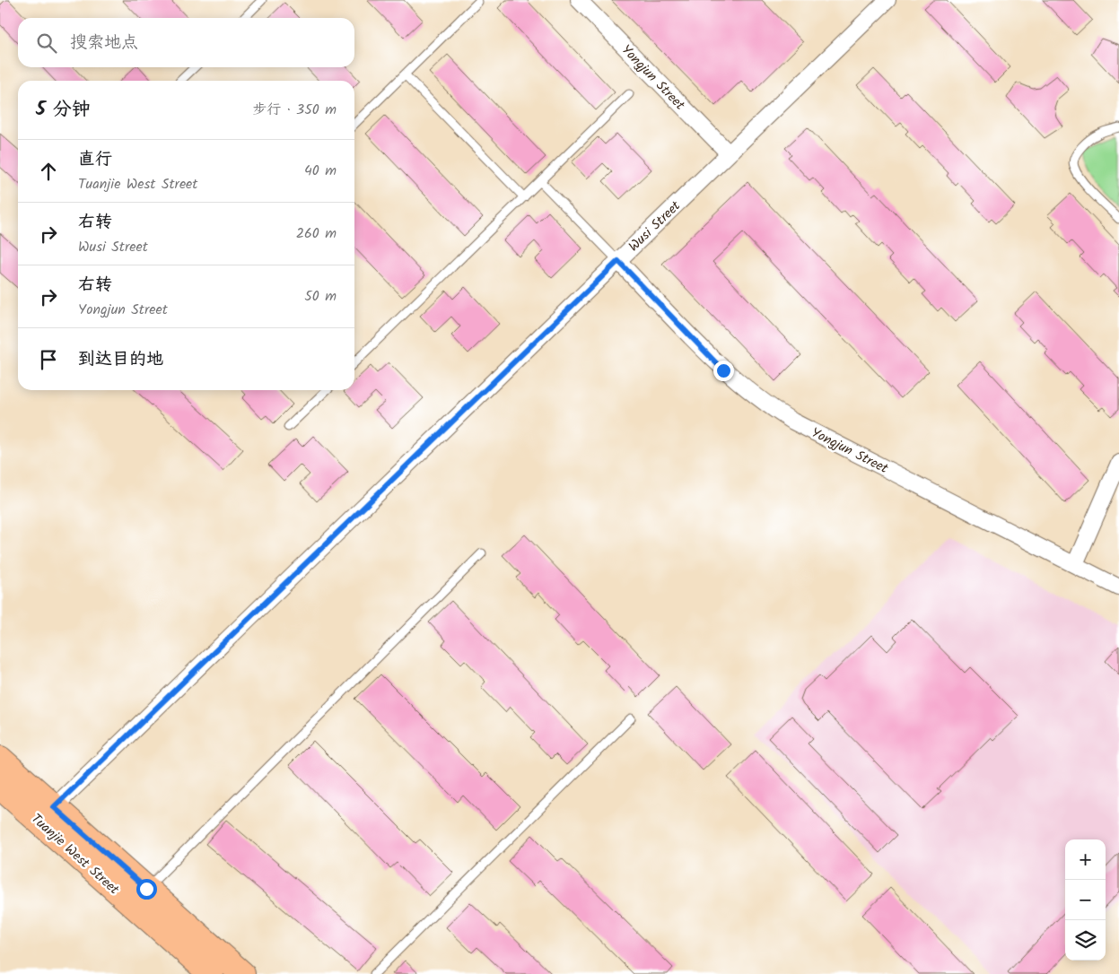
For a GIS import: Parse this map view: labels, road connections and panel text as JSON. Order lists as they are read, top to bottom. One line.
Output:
{"streets":{"main road":["Tuanjie West Street"],"street":["Yongjun Street","Wusi Street"]},"crossings":[["Yongjun Street","Wusi Street"],["Wusi Street","Tuanjie West Street"]],"page":{"search":"搜索地点","heading":["5 分钟","步行 · 350 m"],"list":[["直行","Tuanjie West Street","40 m"],["右转","Wusi Street","260 m"],["右转","Yongjun Street","50 m"],"到达目的地"],"map_buttons":["+","−"]}}
